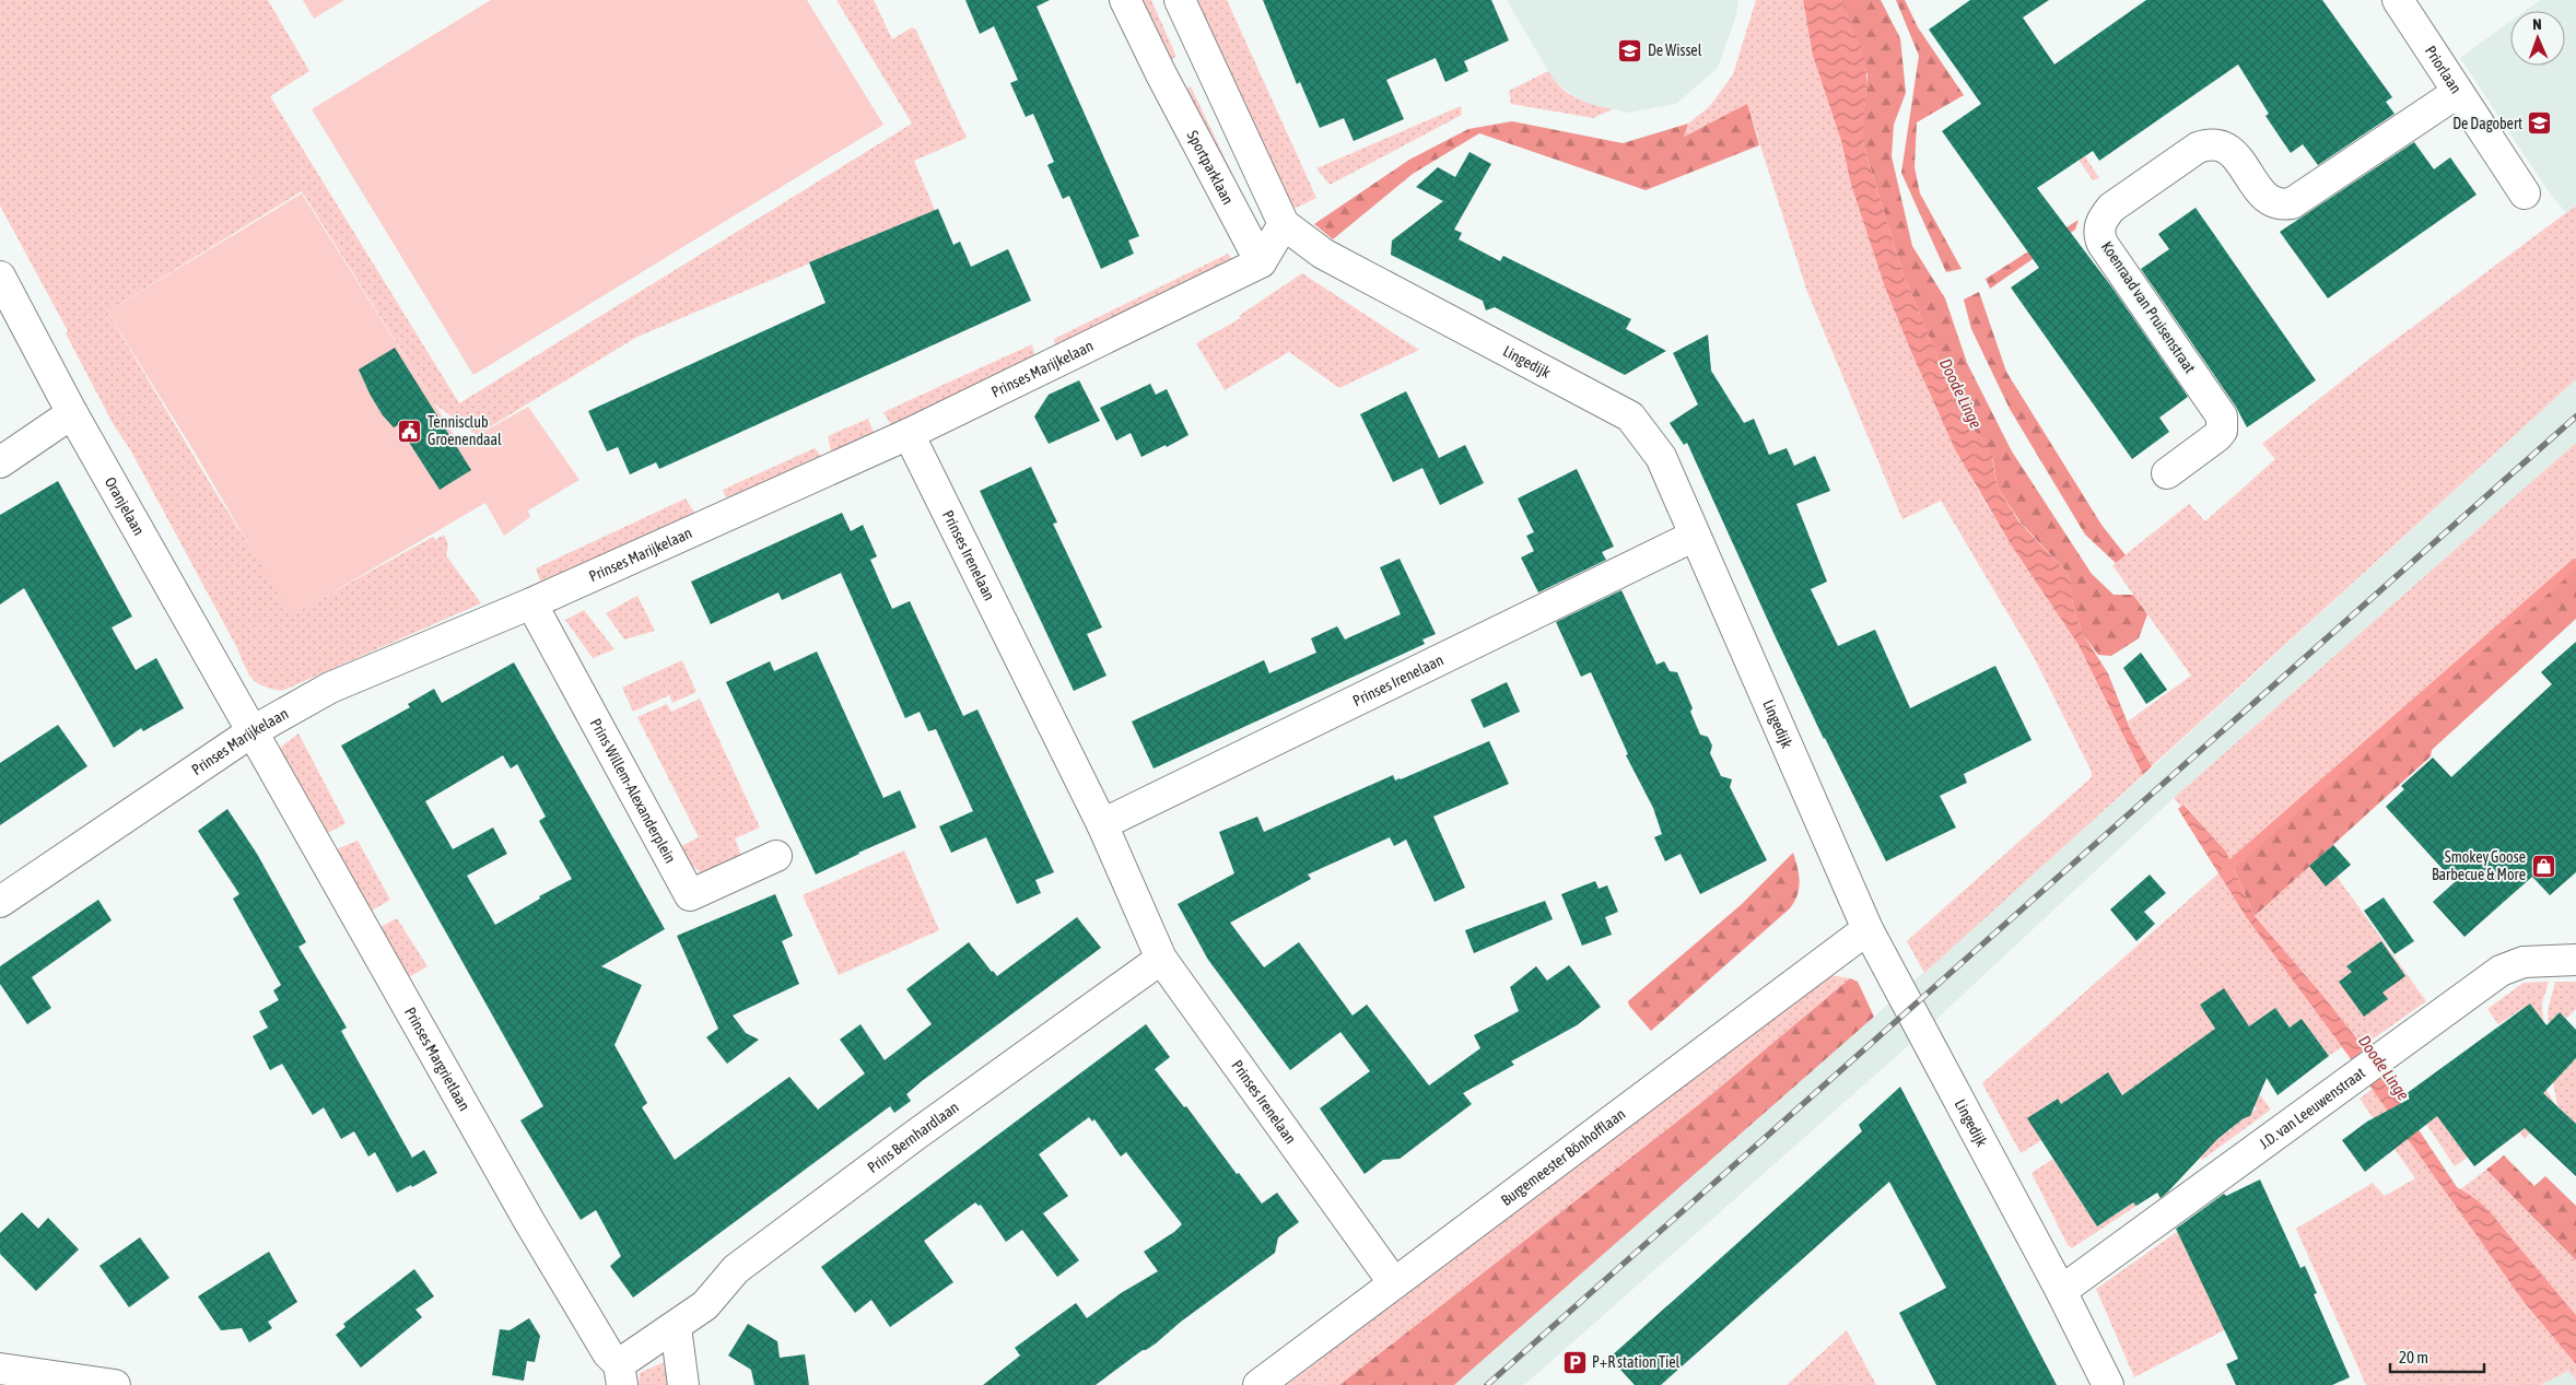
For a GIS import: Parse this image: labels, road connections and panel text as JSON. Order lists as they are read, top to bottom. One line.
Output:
{"streets":{"street":["Priorlaan","Sportparklaan","Koenraad van Pruisenstraat","Lingedijk","Prinses Marijkelaan","Oranjelaan","Prinses Irenelaan","Prins Willem-Alexanderplein","Prinses Margrietlaan","J.D. van Leeuwenstraat","Prins Bernhardlaan","Burgemeester Bönhofflaan"]},"crossings":[["Priorlaan","Koenraad van Pruisenstraat"],["Sportparklaan","Prinses Marijkelaan"],["Lingedijk","Prinses Irenelaan"],["Lingedijk","J.D. van Leeuwenstraat"],["Lingedijk","Burgemeester Bönhofflaan"],["Prinses Marijkelaan","Oranjelaan"],["Prinses Marijkelaan","Prinses Irenelaan"],["Prinses Marijkelaan","Prins Willem-Alexanderplein"],["Prinses Marijkelaan","Prinses Margrietlaan"],["Oranjelaan","Prinses Margrietlaan"],["Prinses Irenelaan","Prins Bernhardlaan"],["Prinses Irenelaan","Burgemeester Bönhofflaan"],["Prinses Margrietlaan","Prins Bernhardlaan"]],"water":["Doode Linge"],"places":{"school or university":["De Wissel","De Dagobert"],"public building":["Tennisclub Groenendaal"],"shop":["Smokey Goose Barbecue & More"],"parking":["P+R station Tiel"]},"scale_bar":"20 m","north":"top"}
